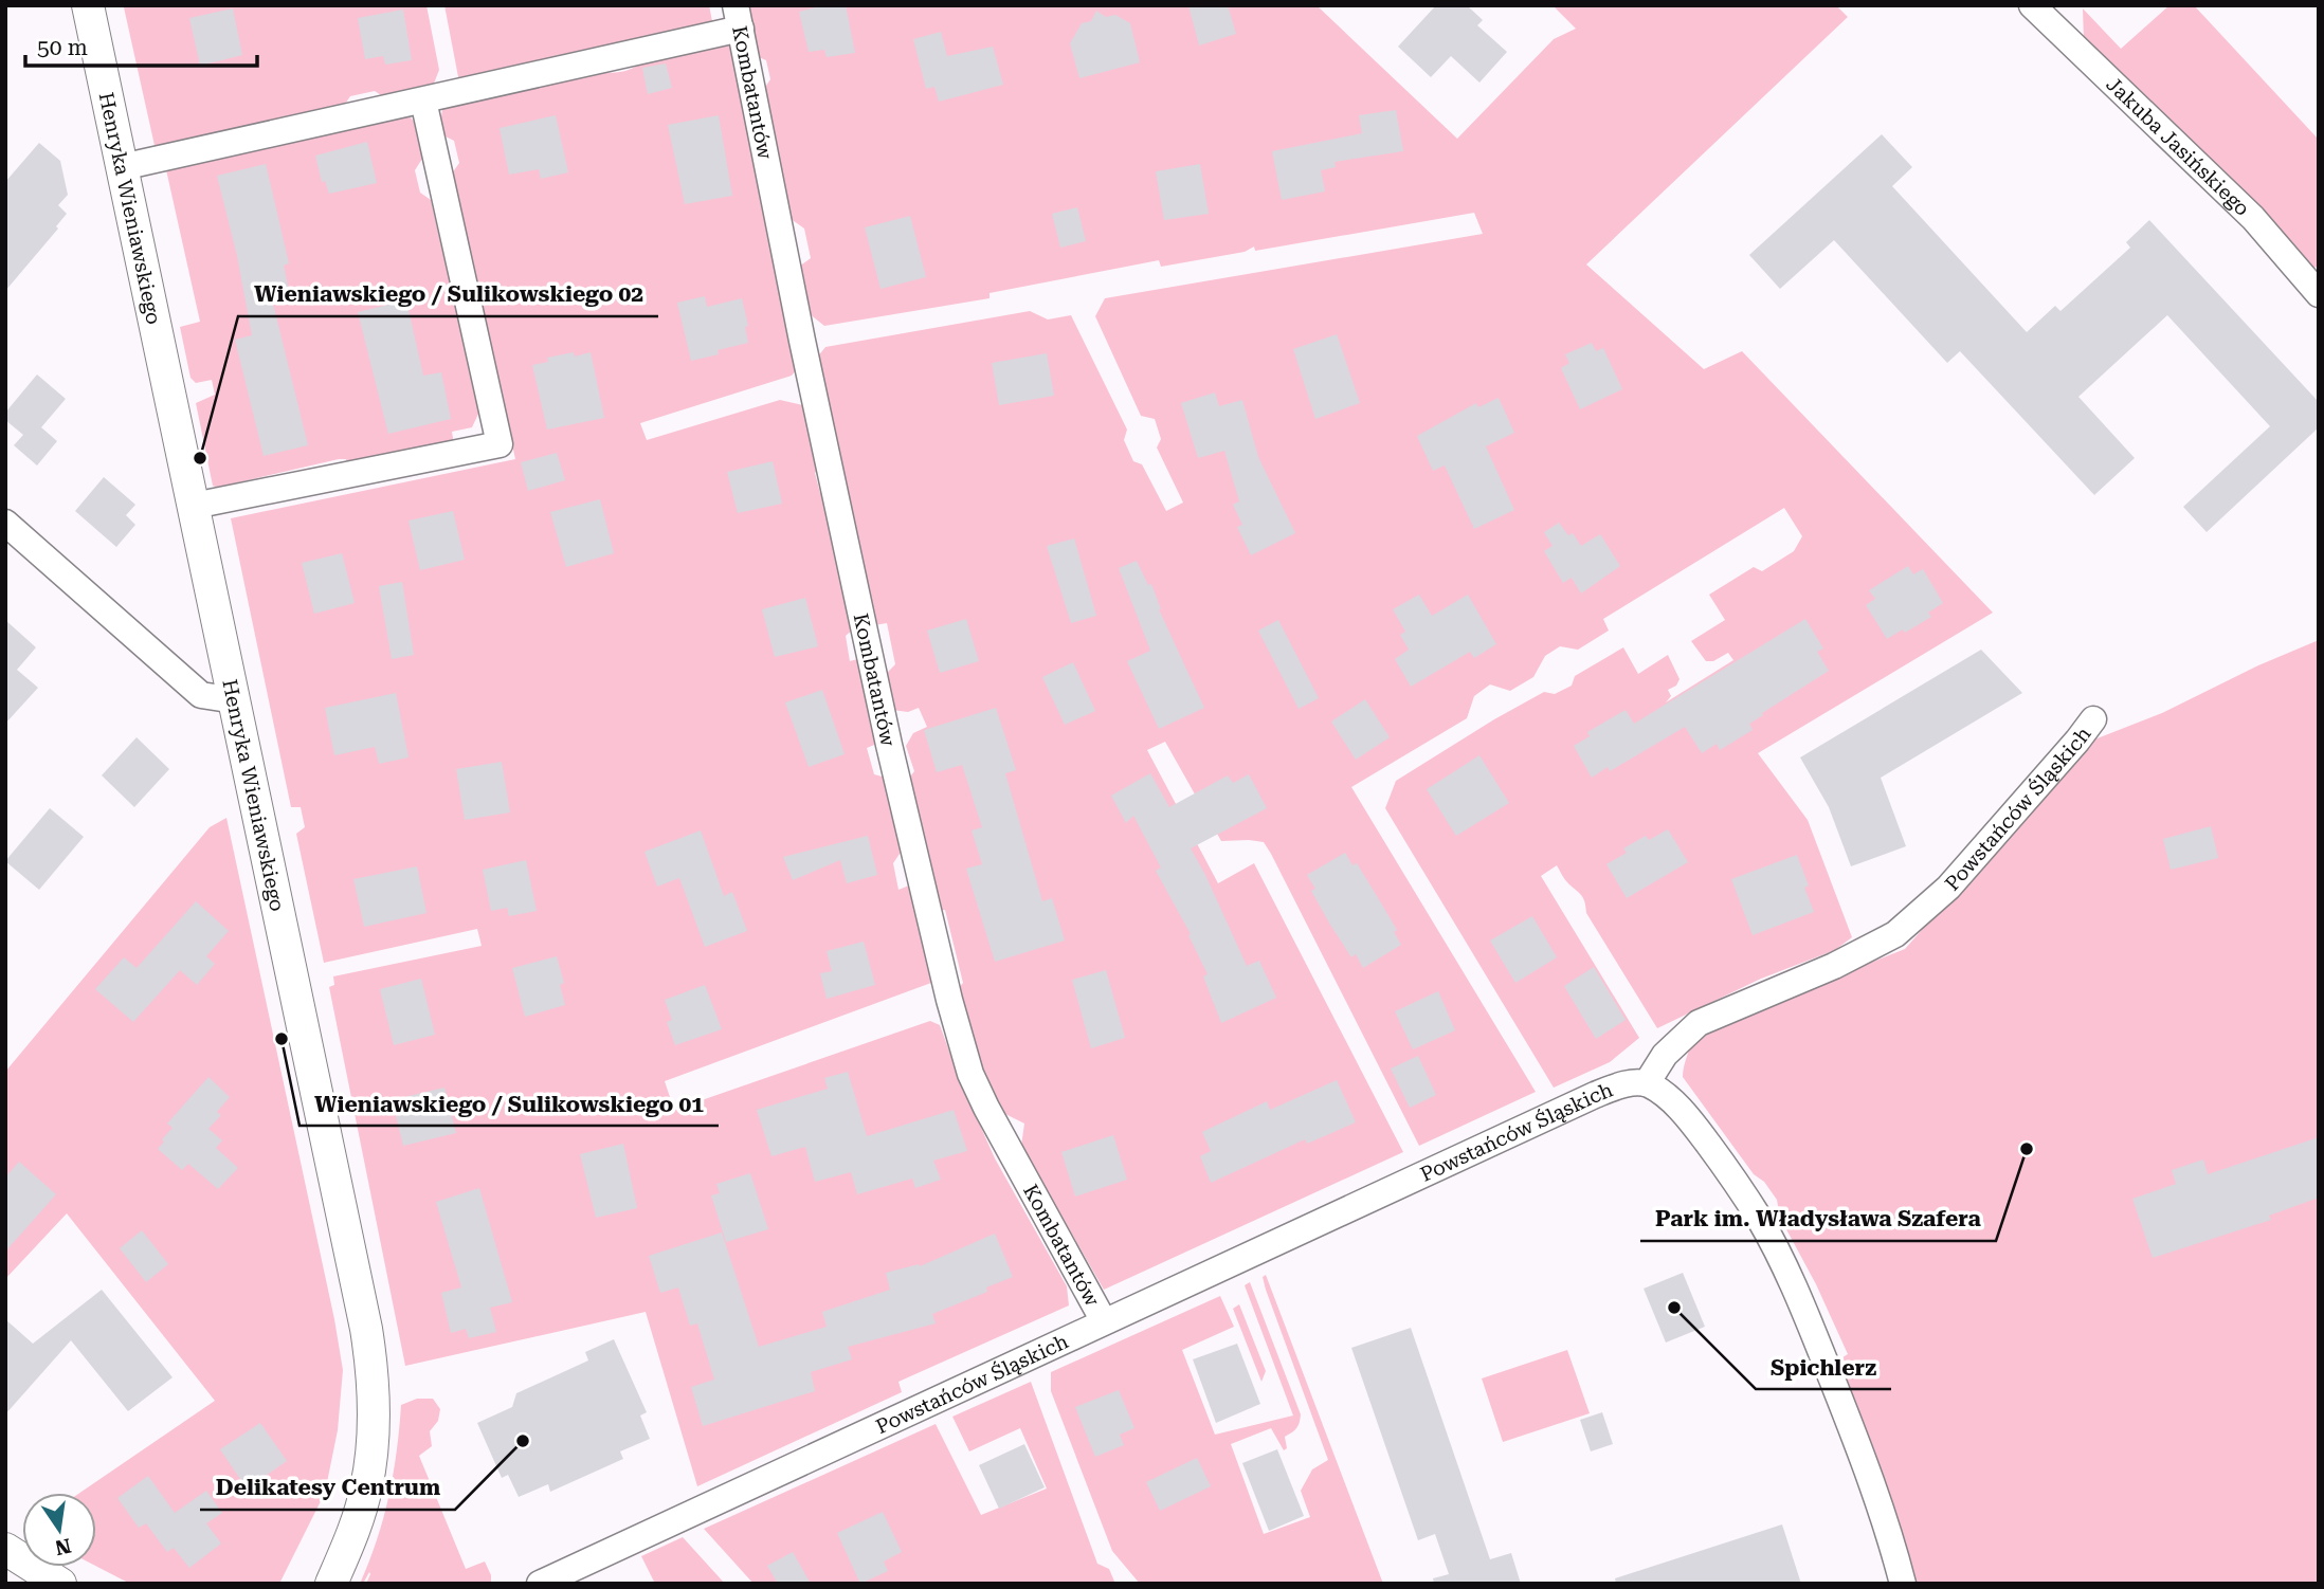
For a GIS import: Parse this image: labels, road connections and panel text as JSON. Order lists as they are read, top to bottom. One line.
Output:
{"streets":{"street":["Kombatantów","Jakuba Jasińskiego","Henryka Wieniawskiego","Powstańców Śląskich"]},"crossings":[["Kombatantów","Powstańców Śląskich"]],"places":["Wieniawskiego / Sulikowskiego 02","Wieniawskiego / Sulikowskiego 01","Park im. Władysława Szafera","Spichlerz","Delikatesy Centrum"],"scale_bar":"50 m","north":"bottom"}
